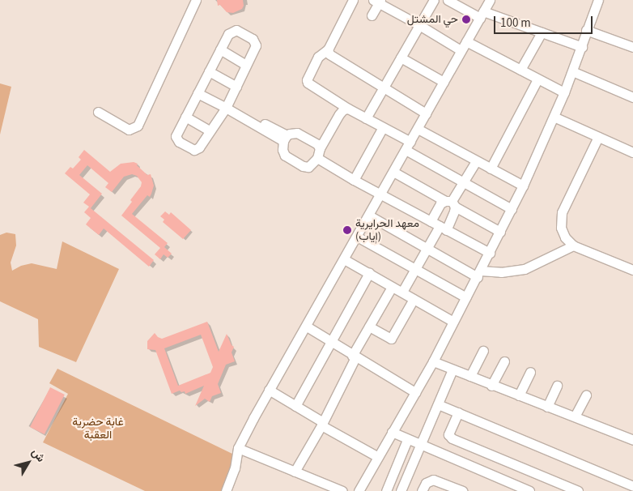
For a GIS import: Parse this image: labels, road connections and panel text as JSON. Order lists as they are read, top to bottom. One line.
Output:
{"parks":["غابة حضرية العقبة"],"places":["حي المشتل","معهد الحرايرية (إياب)"],"scale_bar":"100 m","north":"top right"}
